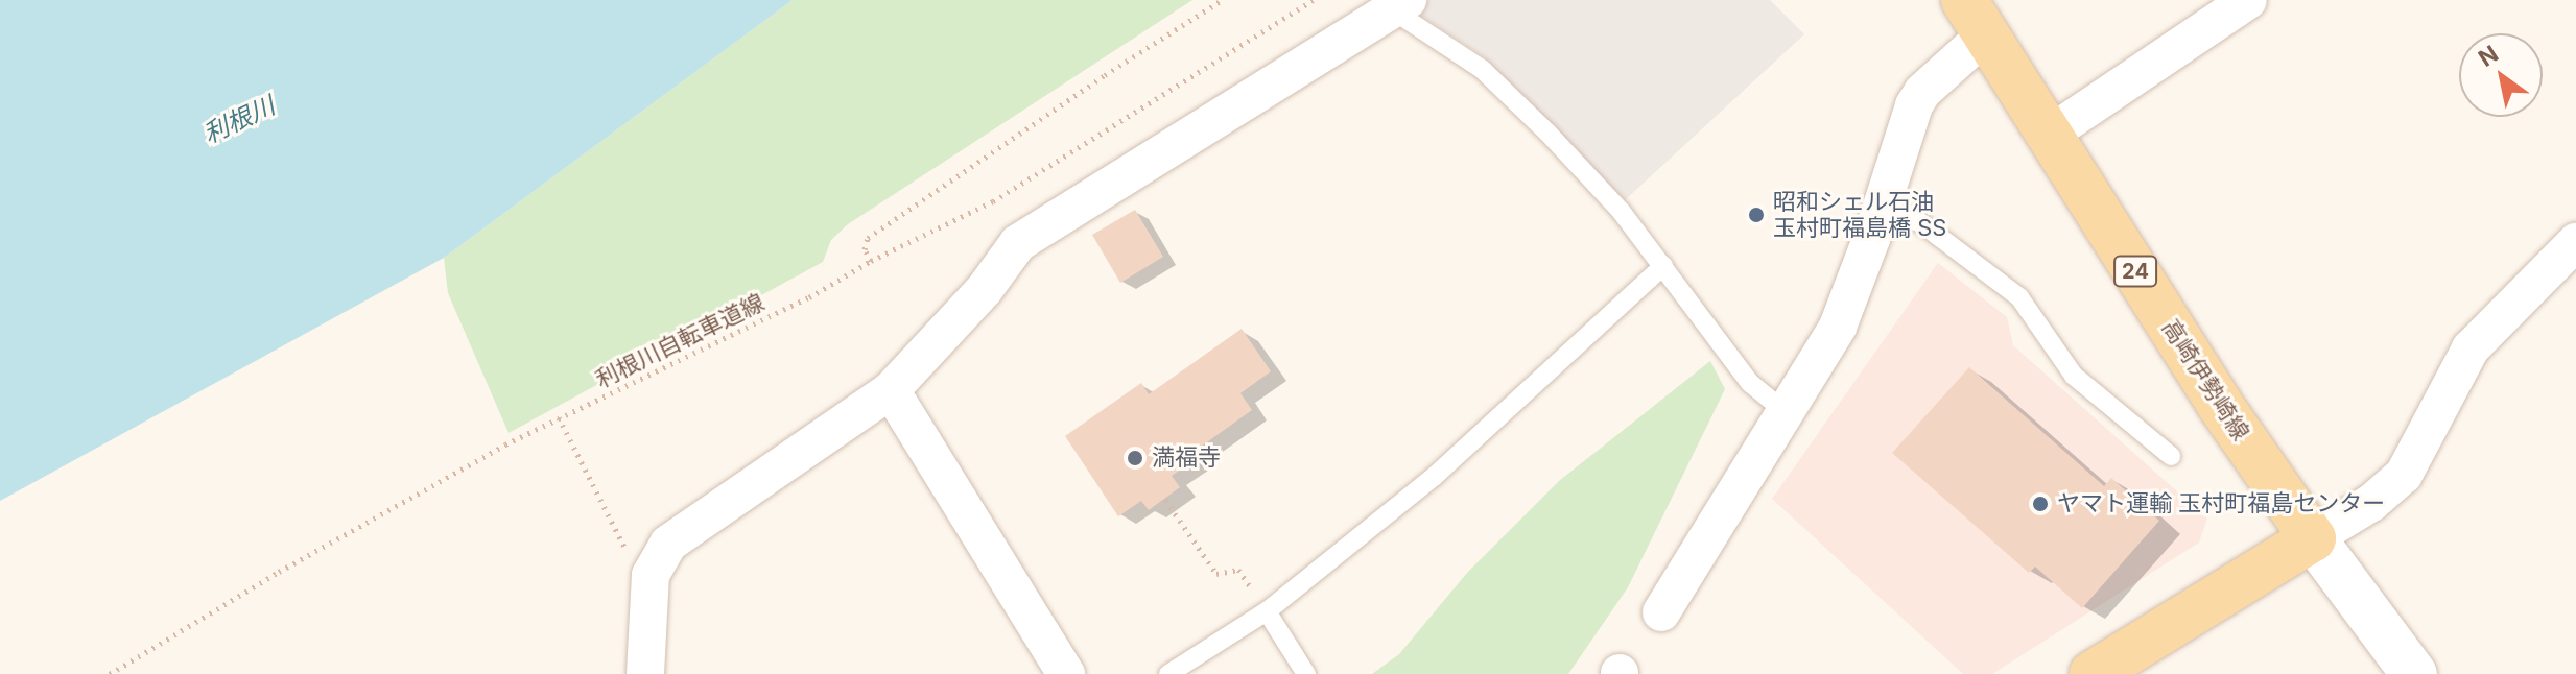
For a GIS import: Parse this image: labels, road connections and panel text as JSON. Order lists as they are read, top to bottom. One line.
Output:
{"streets":{"main road":["24","高崎伊勢崎線"],"path":["利根川自転車道線"]},"water":["利根川"],"places":["昭和シェル石油 玉村町福島橋 SS","満福寺","ヤマト運輸 玉村町福島センター"],"north":"top left"}
